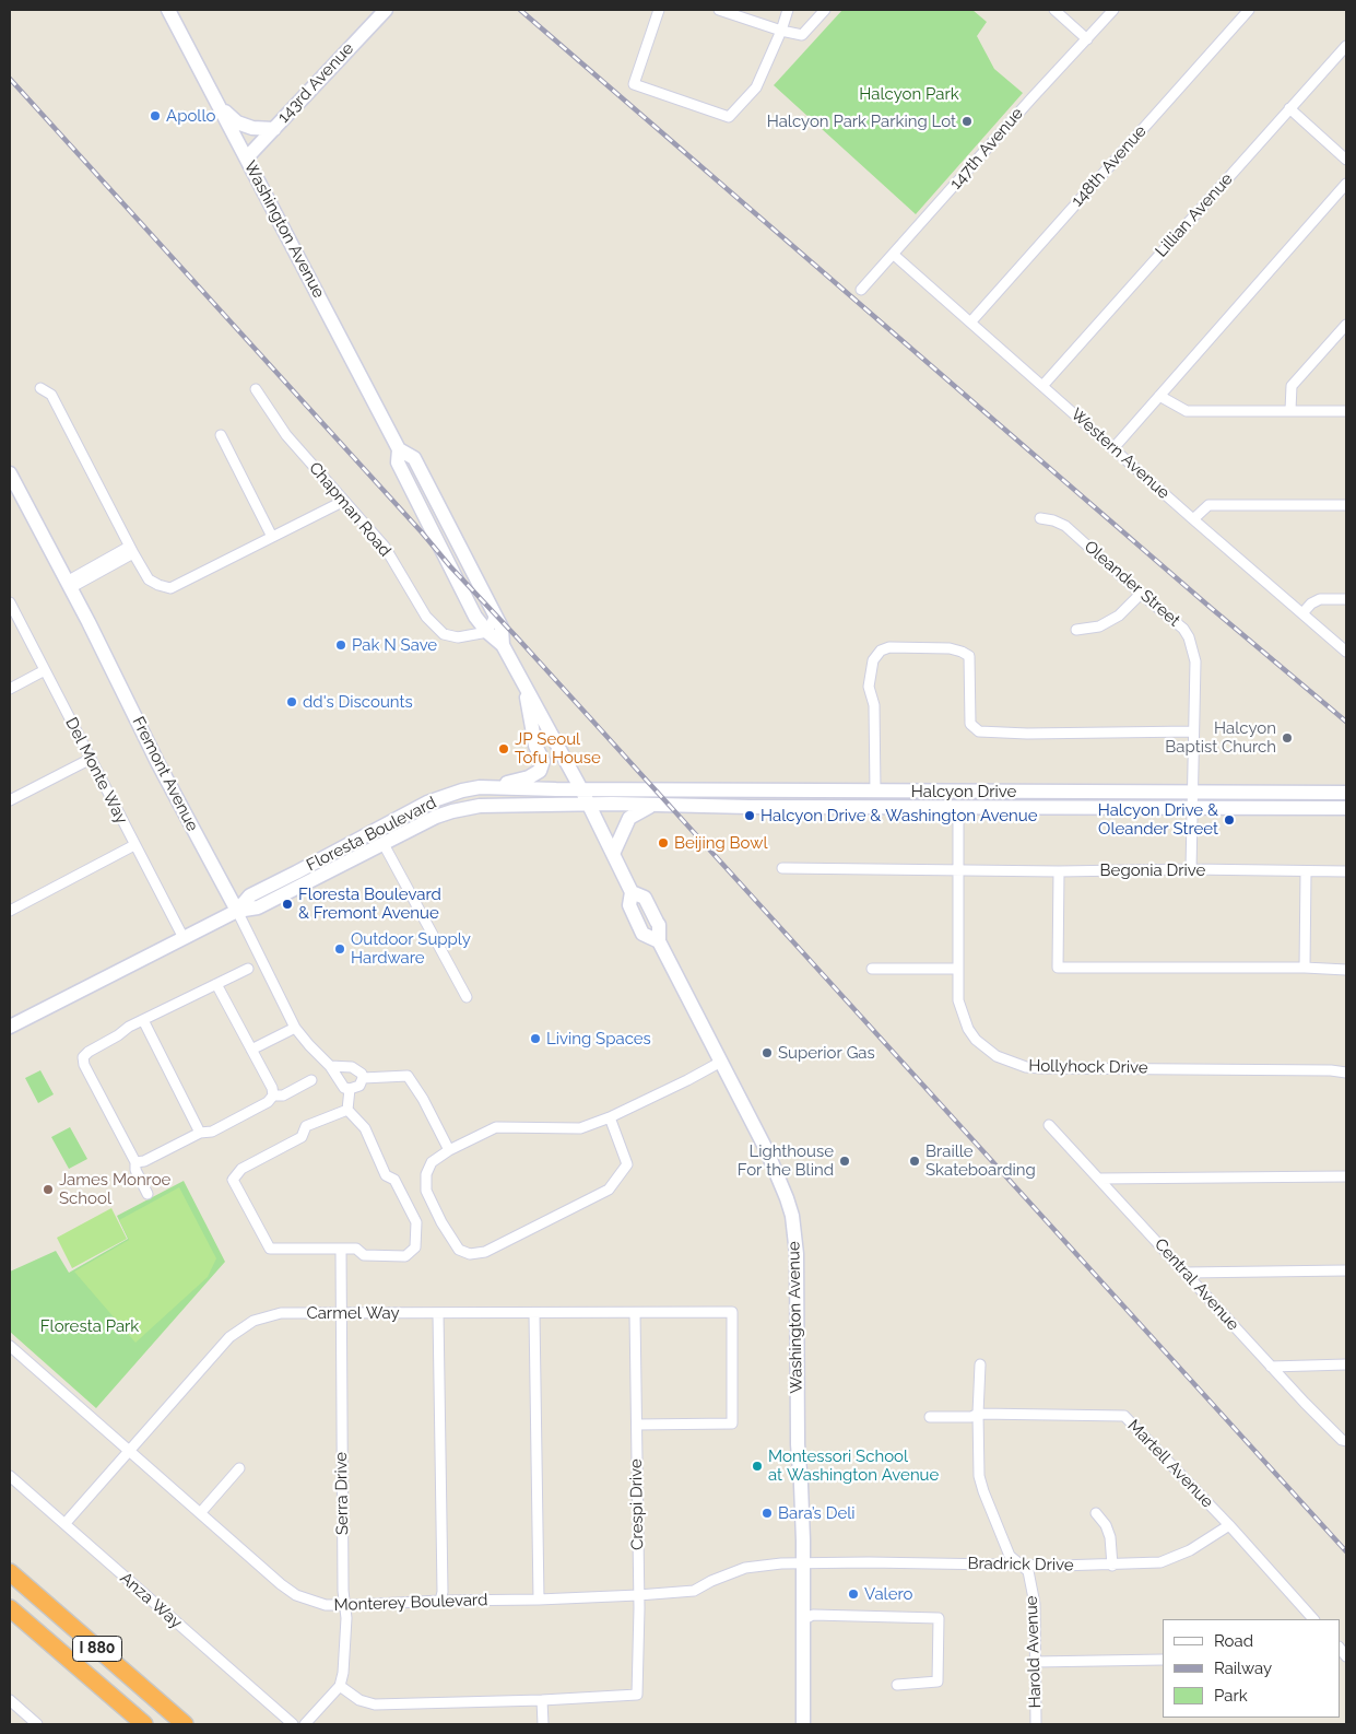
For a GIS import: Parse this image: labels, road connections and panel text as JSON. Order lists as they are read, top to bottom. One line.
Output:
{"streets":{"highway":["I 880"],"main road":["143rd Avenue","Washington Avenue","Fremont Avenue","Halcyon Drive","Floresta Boulevard"],"street":["147th Avenue","148th Avenue","Lillian Avenue","Western Avenue","Chapman Road","Oleander Street","Del Monte Way","Begonia Drive","Hollyhock Drive","Central Avenue","Carmel Way","Martell Avenue","Serra Drive","Crespi Drive","Bradrick Drive","Anza Way","Monterey Boulevard","Harold Avenue"]},"crossings":[["143rd Avenue","Washington Avenue"],["147th Avenue","Western Avenue"],["148th Avenue","Western Avenue"],["Lillian Avenue","Western Avenue"],["Washington Avenue","Chapman Road"],["Washington Avenue","Halcyon Drive"],["Washington Avenue","Floresta Boulevard"],["Washington Avenue","Bradrick Drive"],["Washington Avenue","Monterey Boulevard"],["Oleander Street","Halcyon Drive"],["Oleander Street","Begonia Drive"],["Del Monte Way","Floresta Boulevard"],["Fremont Avenue","Floresta Boulevard"],["Halcyon Drive","Floresta Boulevard"],["Halcyon Drive","Hollyhock Drive"],["Begonia Drive","Hollyhock Drive"],["Carmel Way","Serra Drive"],["Carmel Way","Crespi Drive"],["Carmel Way","Anza Way"],["Carmel Way","Monterey Boulevard"],["Martell Avenue","Bradrick Drive"],["Martell Avenue","Harold Avenue"],["Serra Drive","Monterey Boulevard"],["Crespi Drive","Monterey Boulevard"],["Bradrick Drive","Monterey Boulevard"],["Bradrick Drive","Harold Avenue"]],"parks":["Halcyon Park","Floresta Park"],"places":["Apollo","Halcyon Park Parking Lot","Pak N Save","dd's Discounts","Halcyon Baptist Church","JP Seoul Tofu House","Halcyon Drive & Washington Avenue","Halcyon Drive & Oleander Street","Beijing Bowl","Floresta Boulevard & Fremont Avenue","Outdoor Supply Hardware","Living Spaces","Superior Gas","Lighthouse For the Blind","Braille Skateboarding","James Monroe School","Montessori School at Washington Avenue","Bara’s Deli","Valero"],"legend":["Road","Railway","Park"]}
